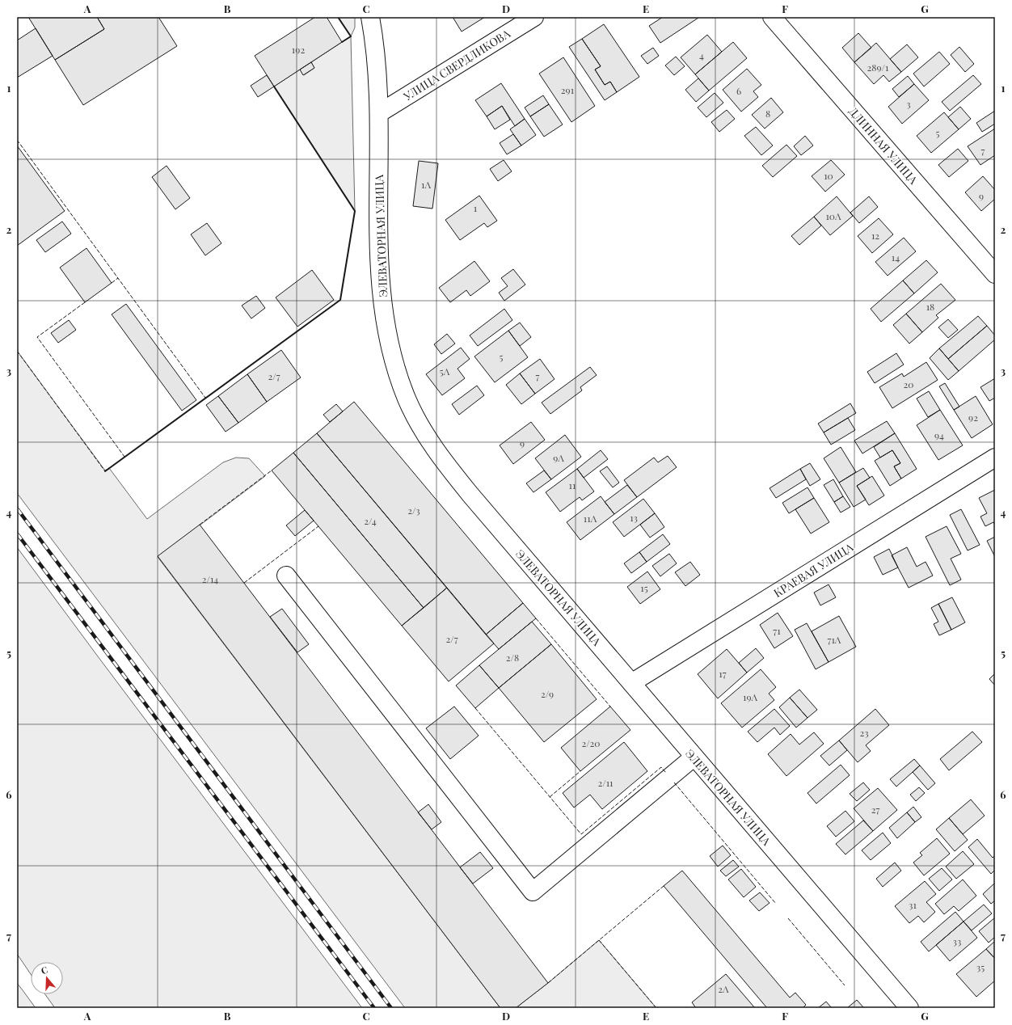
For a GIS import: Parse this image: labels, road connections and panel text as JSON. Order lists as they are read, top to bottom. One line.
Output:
{"streets":{"street":["УЛИЦА СВЕРДЛИКОВА","ДЛИННАЯ УЛИЦА","ЭЛЕВАТОРНАЯ УЛИЦА","КРАЕВАЯ УЛИЦА"]},"crossings":[["УЛИЦА СВЕРДЛИКОВА","ЭЛЕВАТОРНАЯ УЛИЦА"],["ЭЛЕВАТОРНАЯ УЛИЦА","КРАЕВАЯ УЛИЦА"]],"house_numbers":["192","4","289/1","291","6","3","8","5","7","10","1А","9","1","10А","12","14","18","5","5А","2/7","7","20","92","94","9","9А","11","2/3","13","11А","2/4","2/14","15","71","2/7","71А","2/8","17","2/9","19А","23","2/20","2/11","27","31","33","35","2А"],"north":"top","grid":{"columns":["A","B","C","D","E","F","G"],"rows":["1","2","3","4","5","6","7"]}}
